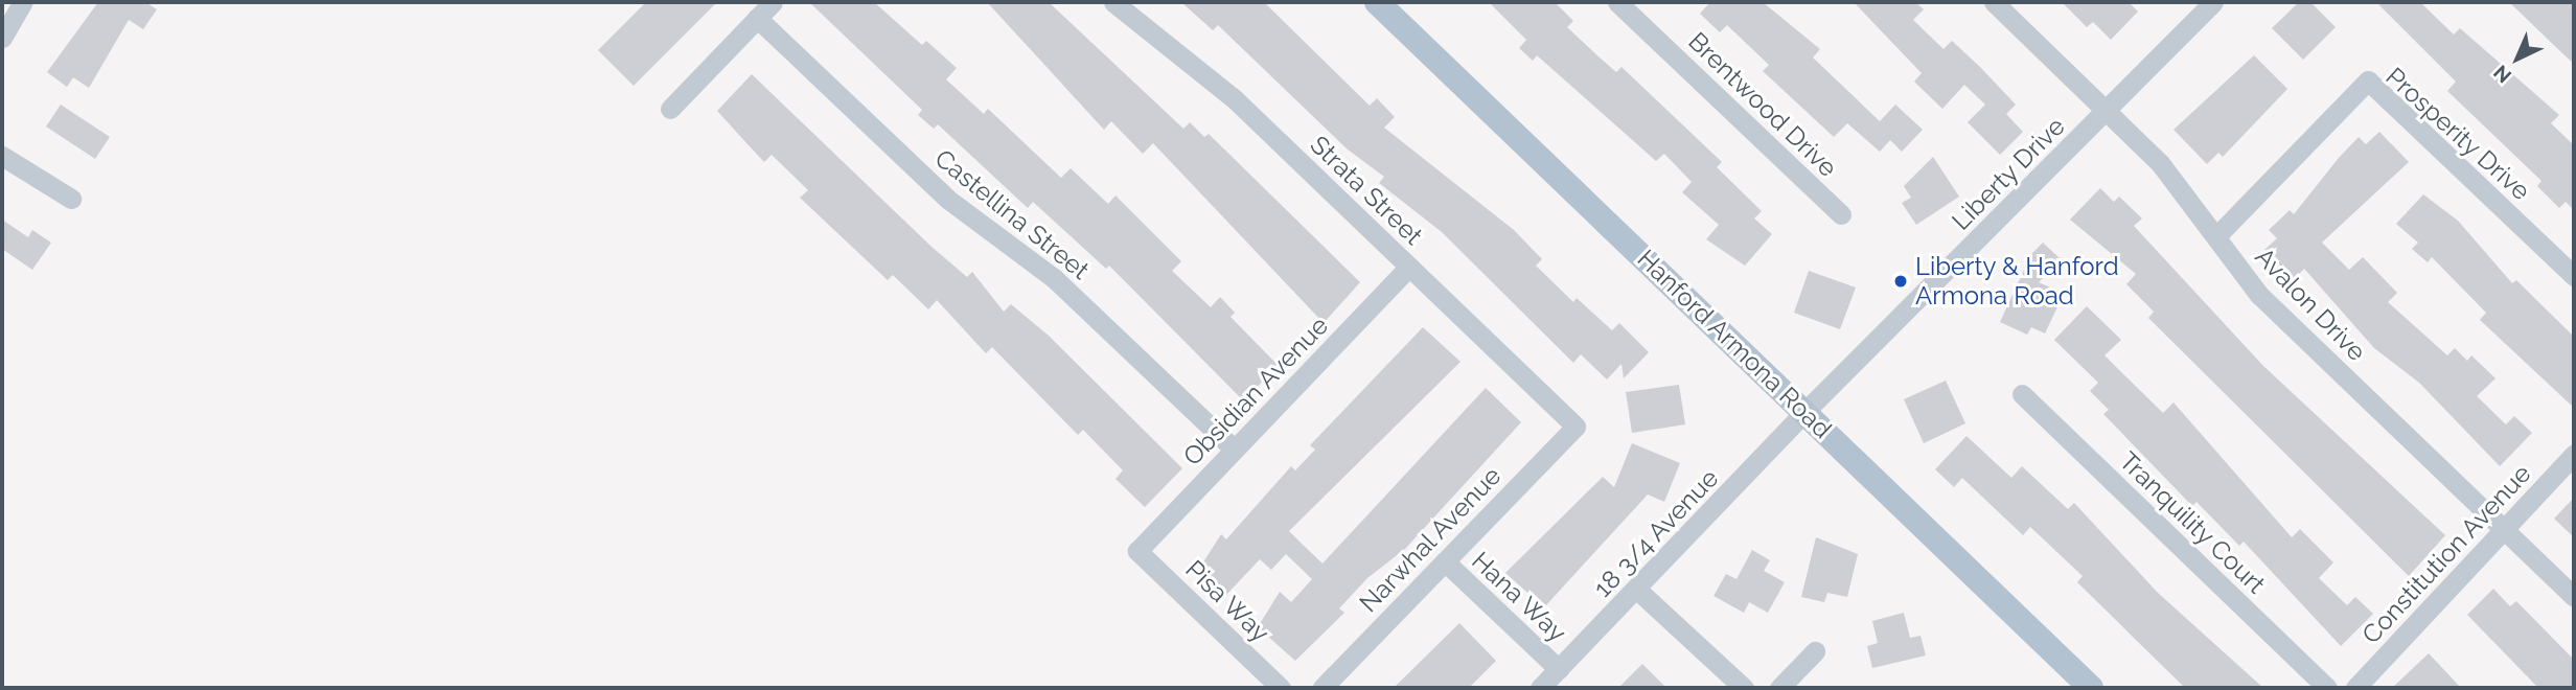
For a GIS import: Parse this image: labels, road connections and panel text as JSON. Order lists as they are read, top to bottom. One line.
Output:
{"streets":{"main road":["Hanford Armona Road"],"street":["Brentwood Drive","Prosperity Drive","Liberty Drive","Strata Street","Castellina Street","Avalon Drive","Obsidian Avenue","Tranquility Court","18 3/4 Avenue","Narwhal Avenue","Constitution Avenue","Hana Way","Pisa Way"]},"crossings":[["Prosperity Drive","Avalon Drive"],["Liberty Drive","Avalon Drive"],["Liberty Drive","Hanford Armona Road"],["Liberty Drive","18 3/4 Avenue"],["Strata Street","Obsidian Avenue"],["Strata Street","Narwhal Avenue"],["Castellina Street","Obsidian Avenue"],["Avalon Drive","Constitution Avenue"],["Hanford Armona Road","18 3/4 Avenue"],["Obsidian Avenue","Pisa Way"],["18 3/4 Avenue","Hana Way"],["Narwhal Avenue","Hana Way"]],"places":["Liberty & Hanford Armona Road"],"north":"bottom left"}
